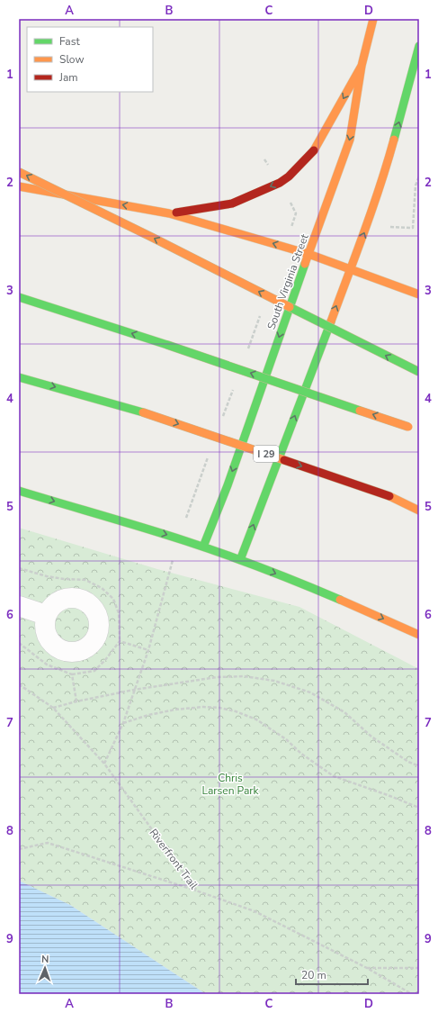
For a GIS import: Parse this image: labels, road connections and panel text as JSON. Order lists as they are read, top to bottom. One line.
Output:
{"streets":{"main road":["South Virginia Street","I 29"],"path":["Riverfront Trail"]},"parks":["Chris Larsen Park"],"legend":["Fast","Slow","Jam"],"scale_bar":"20 m","north":"top","grid":{"columns":["A","B","C","D"],"rows":["1","2","3","4","5","6","7","8","9"]}}
